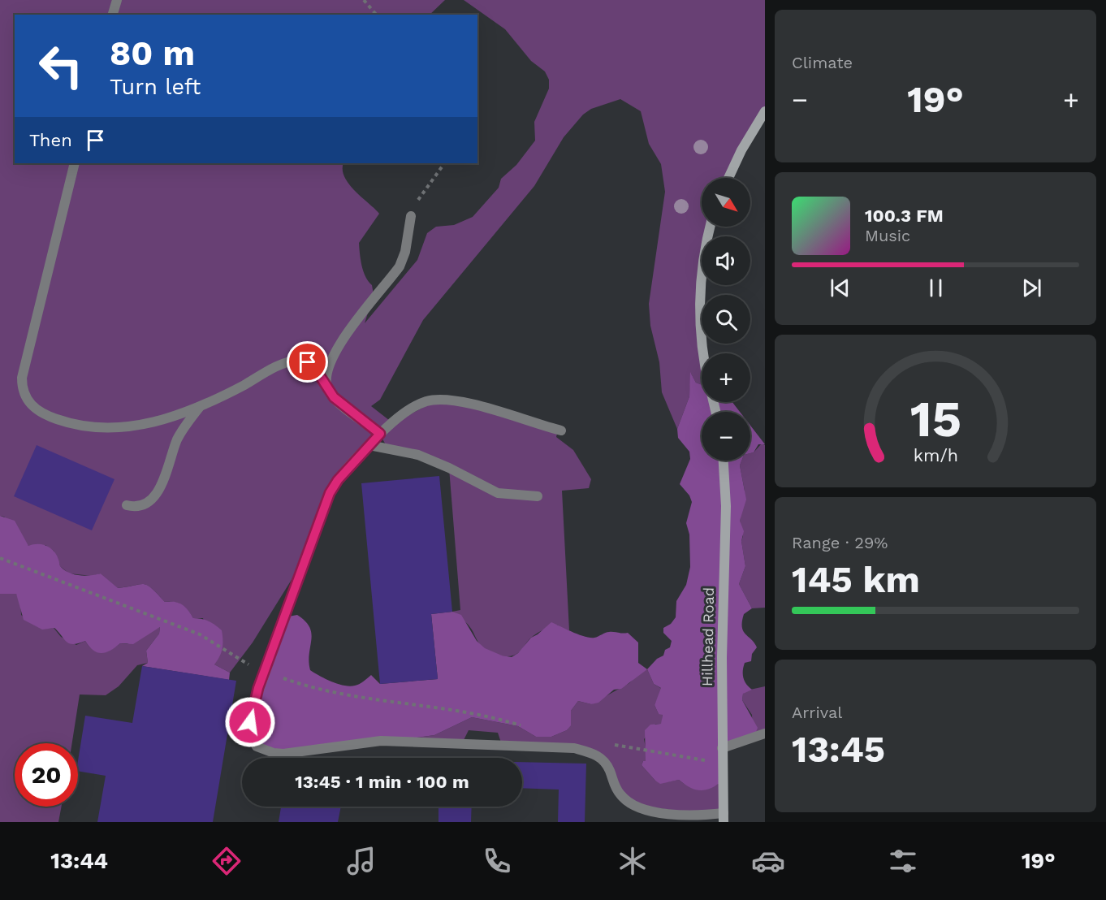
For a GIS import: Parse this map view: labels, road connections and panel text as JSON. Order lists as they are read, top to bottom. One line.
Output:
{"streets":{"street":["Hillhead Road"]},"north":"bottom right","page":{"tile":["Climate",["Range · 29%","145 km"],["Arrival","13:45"]],"turn":["80 m","Turn left"],"heat":["−","19°","+"],"then":"Then","map_buttons":["+","−"],"song":["100.3 FM","Music"],"limit":"20","trip":"13:45 · 1 min · 100 m","tabs":["13:44","19°"],"gauge":["15","km/h"]}}
